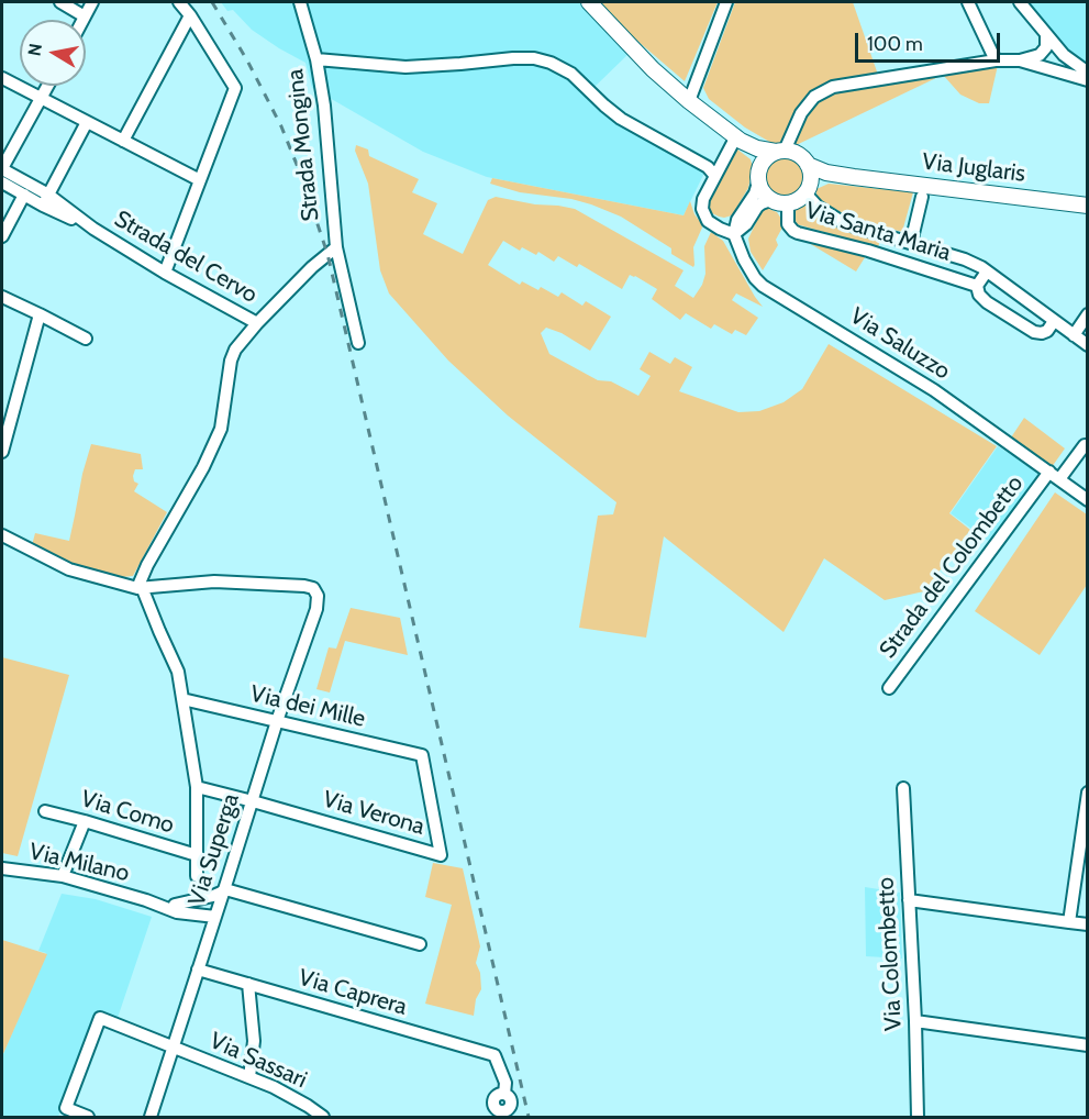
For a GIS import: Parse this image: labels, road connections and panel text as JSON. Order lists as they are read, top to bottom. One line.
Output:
{"streets":{"street":["Strada Mongina","Via Juglaris","Via Santa Maria","Strada del Cervo","Via Saluzzo","Strada del Colombetto","Via dei Mille","Via Como","Via Verona","Via Superga","Via Milano","Via Colombetto","Via Caprera","Via Sassari"]},"crossings":[["Strada Mongina","Strada del Cervo"],["Strada Mongina","Via Superga"],["Via Juglaris","Via Santa Maria"],["Via Saluzzo","Strada del Colombetto"],["Via dei Mille","Via Verona"],["Via dei Mille","Via Superga"],["Via Verona","Via Superga"],["Via Superga","Via Milano"],["Via Superga","Via Caprera"],["Via Superga","Via Sassari"]],"scale_bar":"100 m","north":"left"}
